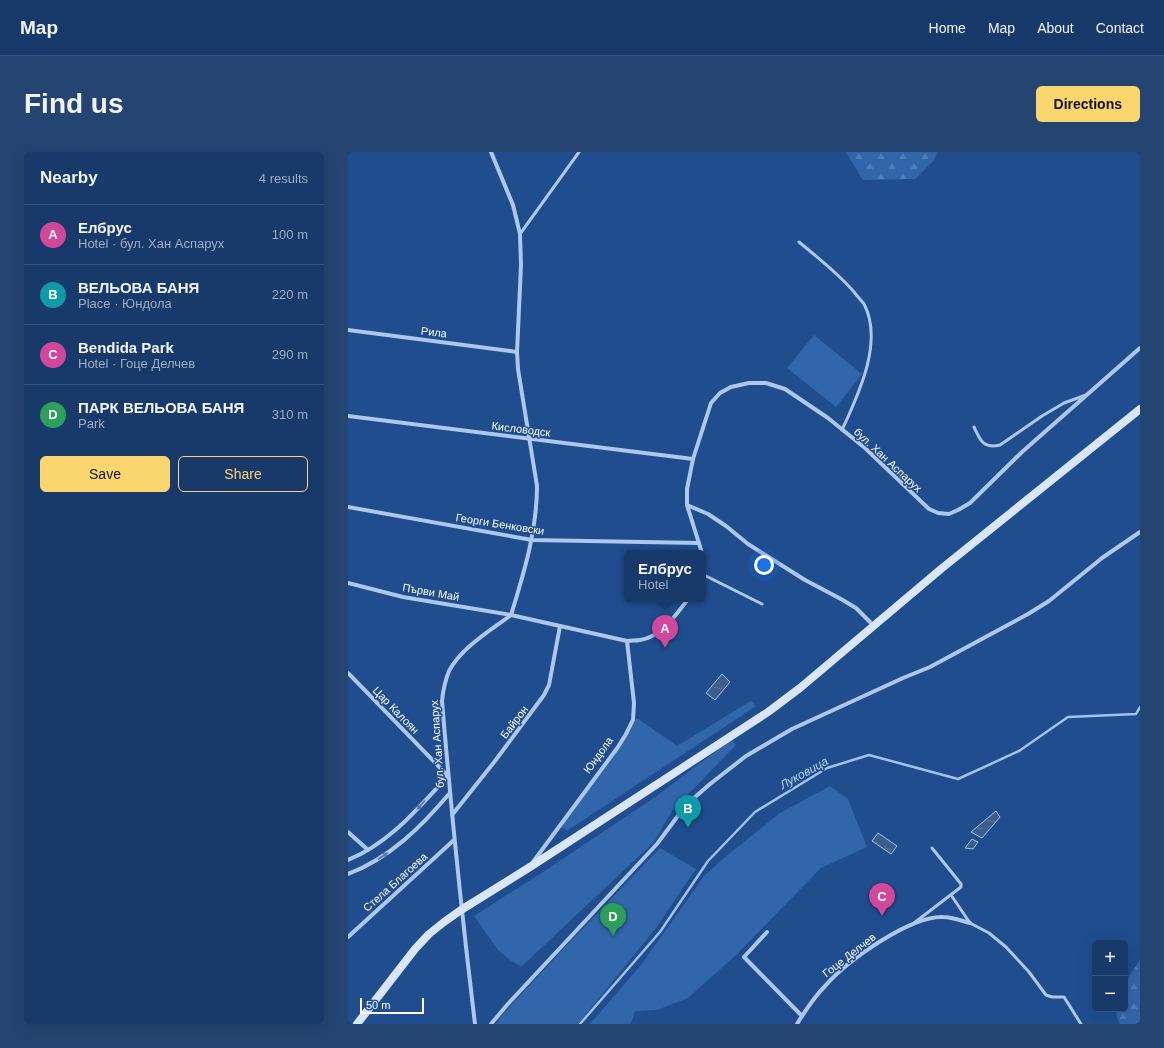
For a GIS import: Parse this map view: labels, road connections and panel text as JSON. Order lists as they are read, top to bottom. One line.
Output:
{"streets":{"main road":["Юндола"],"street":["Рила","Кисловодск","бул. Хан Аспарух","Георги Бенковски","Първи Май","Цар Калоян","Байрон","Стела Благоева","Гоце Делчев"]},"crossings":[["Кисловодск","бул. Хан Аспарух"],["бул. Хан Аспарух","Георги Бенковски"],["бул. Хан Аспарух","Първи Май"],["бул. Хан Аспарух","Цар Калоян"],["бул. Хан Аспарух","Байрон"],["бул. Хан Аспарух","Юндола"],["бул. Хан Аспарух","Стела Благоева"]],"water":["Луковица"],"scale_bar":"50 m","page":{"header":"Map","nav":["Home","Map","About","Contact"],"buttons":["Directions",["Save","Share"]],"title":"Find us","heading":["Nearby","4 results"],"list":[{"mark":"A","name":"Елбрус","note":"Hotel · бул. Хан Аспарух","value":"100 m"},{"mark":"B","name":"ВЕЛЬОВА БАНЯ","note":"Place · Юндола","value":"220 m"},{"mark":"C","name":"Bendida Park","note":"Hotel · Гоце Делчев","value":"290 m"},{"mark":"D","name":"ПАРК ВЕЛЬОВА БАНЯ","note":"Park","value":"310 m"}],"popup":["Елбрус","Hotel"],"pins":["A","B","C","D"],"map_buttons":["+","−"],"scale":"50 m"}}
